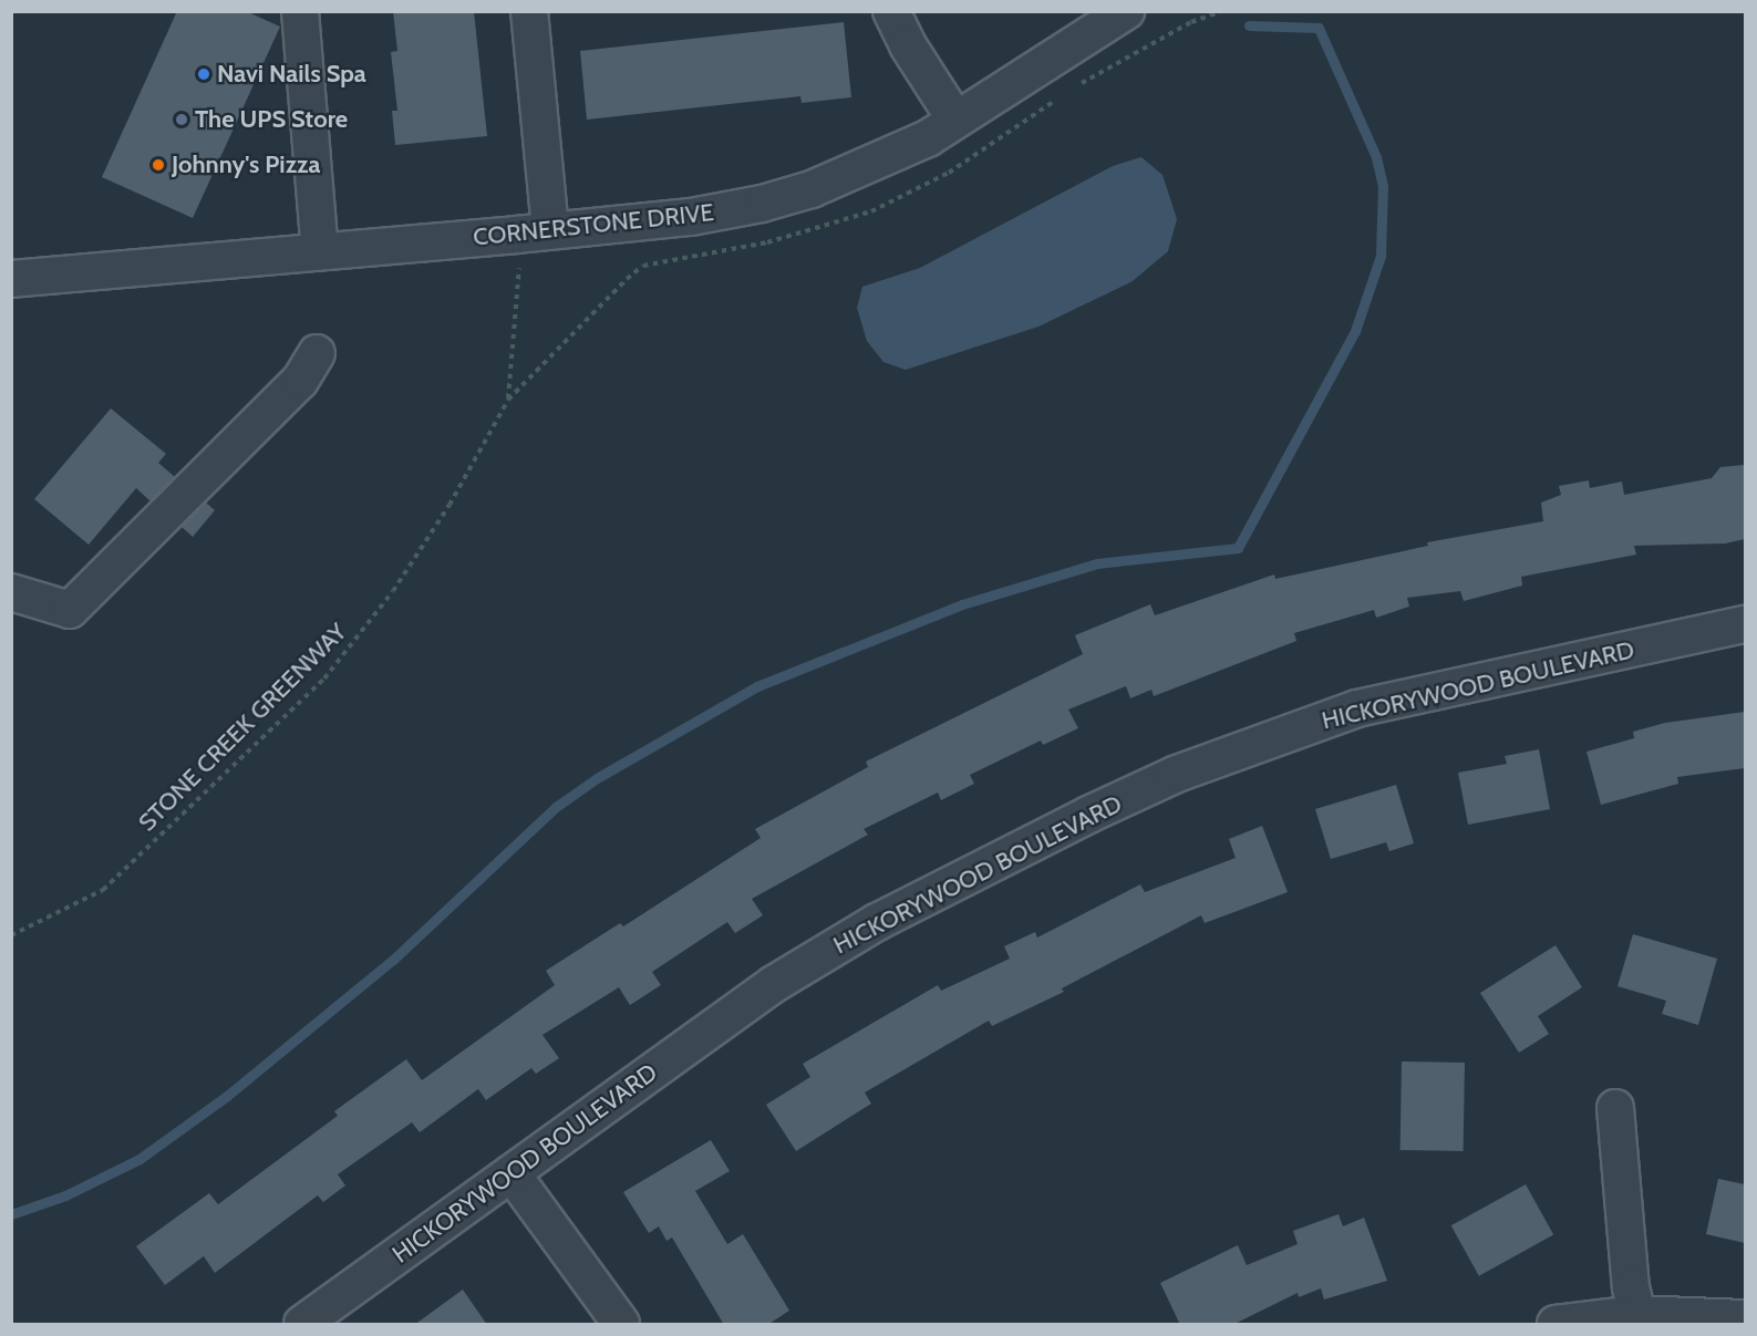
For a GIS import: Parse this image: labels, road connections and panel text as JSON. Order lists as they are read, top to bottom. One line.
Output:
{"streets":{"street":["CORNERSTONE DRIVE","HICKORYWOOD BOULEVARD"],"path":["STONE CREEK GREENWAY"]},"places":["Navi Nails Spa","The UPS Store","Johnny's Pizza"]}
